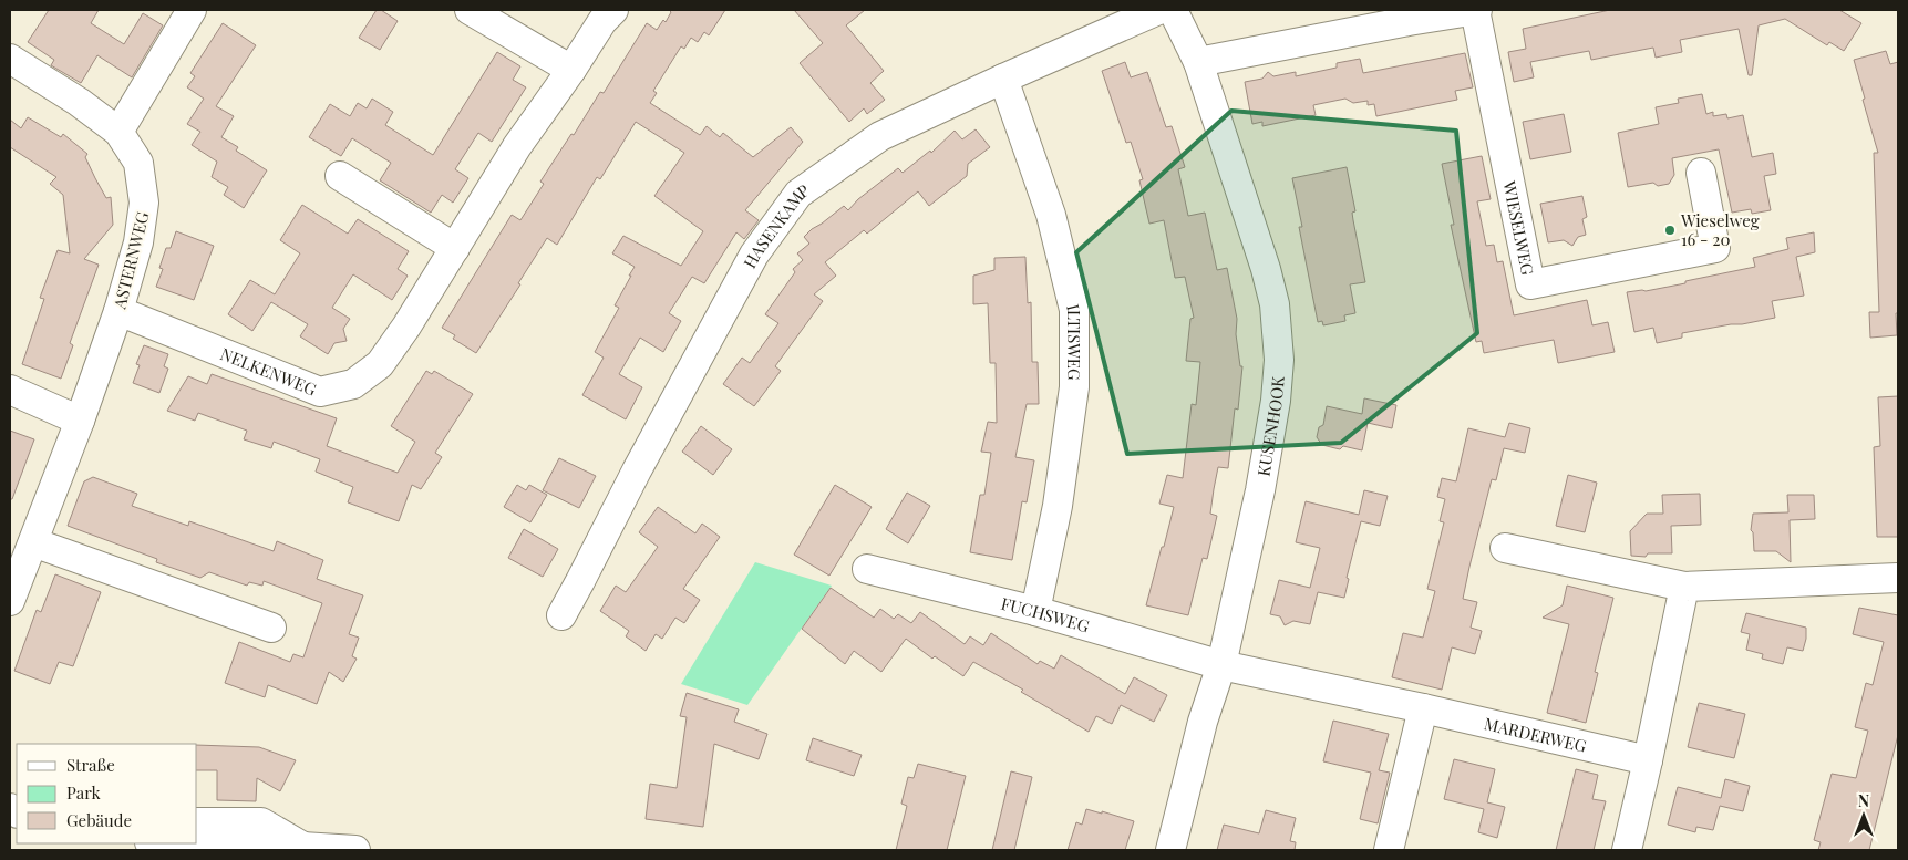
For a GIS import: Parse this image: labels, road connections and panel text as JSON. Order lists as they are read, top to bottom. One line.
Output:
{"streets":{"street":["HASENKAMP","WIESELWEG","ASTERNWEG","ILTISWEG","NELKENWEG","KUSENHOOK","FUCHSWEG","MARDERWEG"]},"crossings":[["HASENKAMP","ILTISWEG"],["WIESELWEG","KUSENHOOK"],["ASTERNWEG","NELKENWEG"],["ILTISWEG","FUCHSWEG"],["KUSENHOOK","FUCHSWEG"],["KUSENHOOK","MARDERWEG"],["FUCHSWEG","MARDERWEG"]],"places":["Wieselweg 16 - 20"],"legend":["Straße","Park","Gebäude"],"north":"top"}
